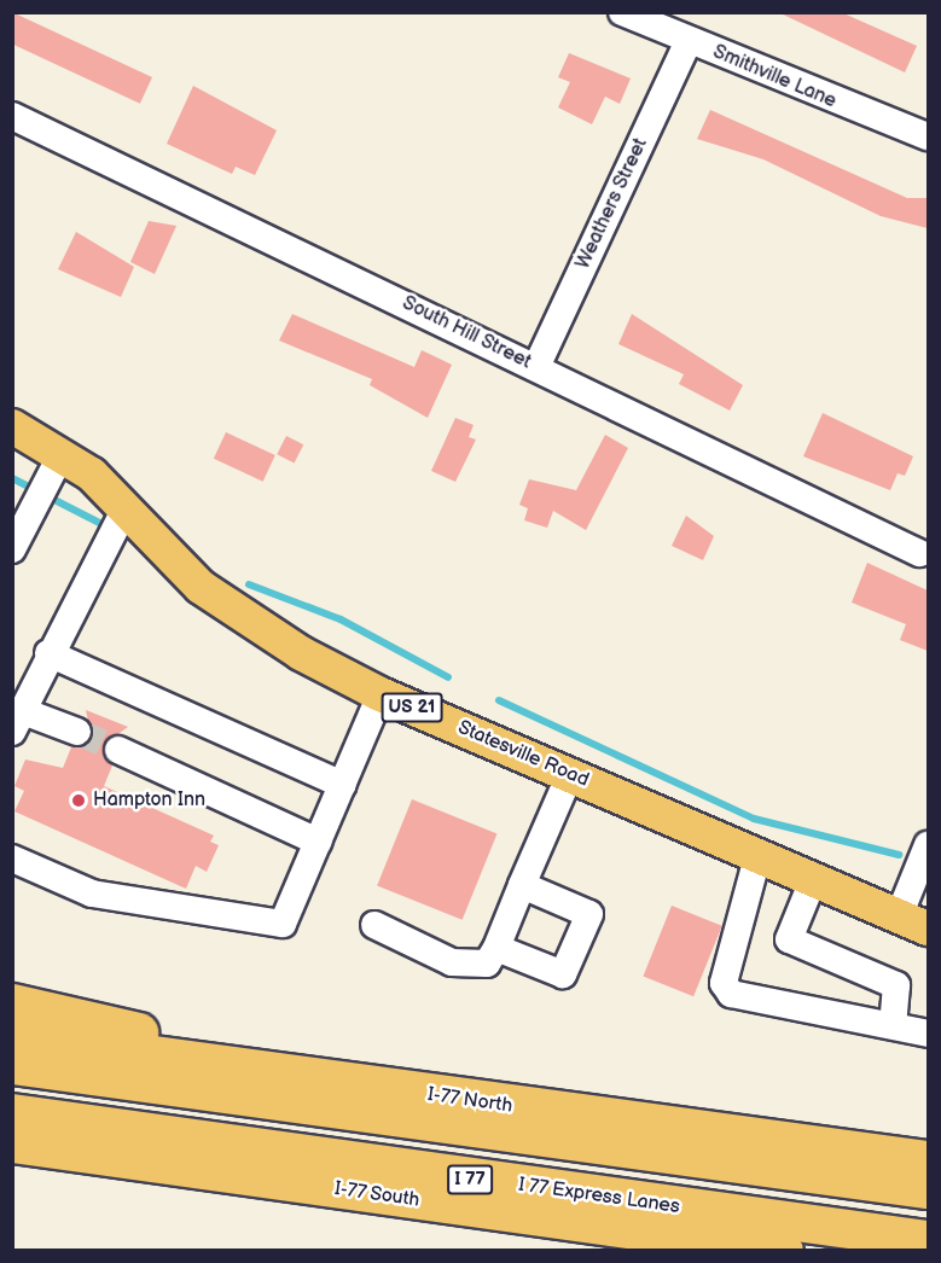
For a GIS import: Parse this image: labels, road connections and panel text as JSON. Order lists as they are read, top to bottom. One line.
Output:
{"streets":{"highway":["I-77 North","I 77","I-77 South","I 77 Express Lanes"],"main road":["US 21","Statesville Road"],"street":["Smithville Lane","Weathers Street","South Hill Street"]},"crossings":[["Smithville Lane","Weathers Street"],["Weathers Street","South Hill Street"]],"places":["Hampton Inn"]}
